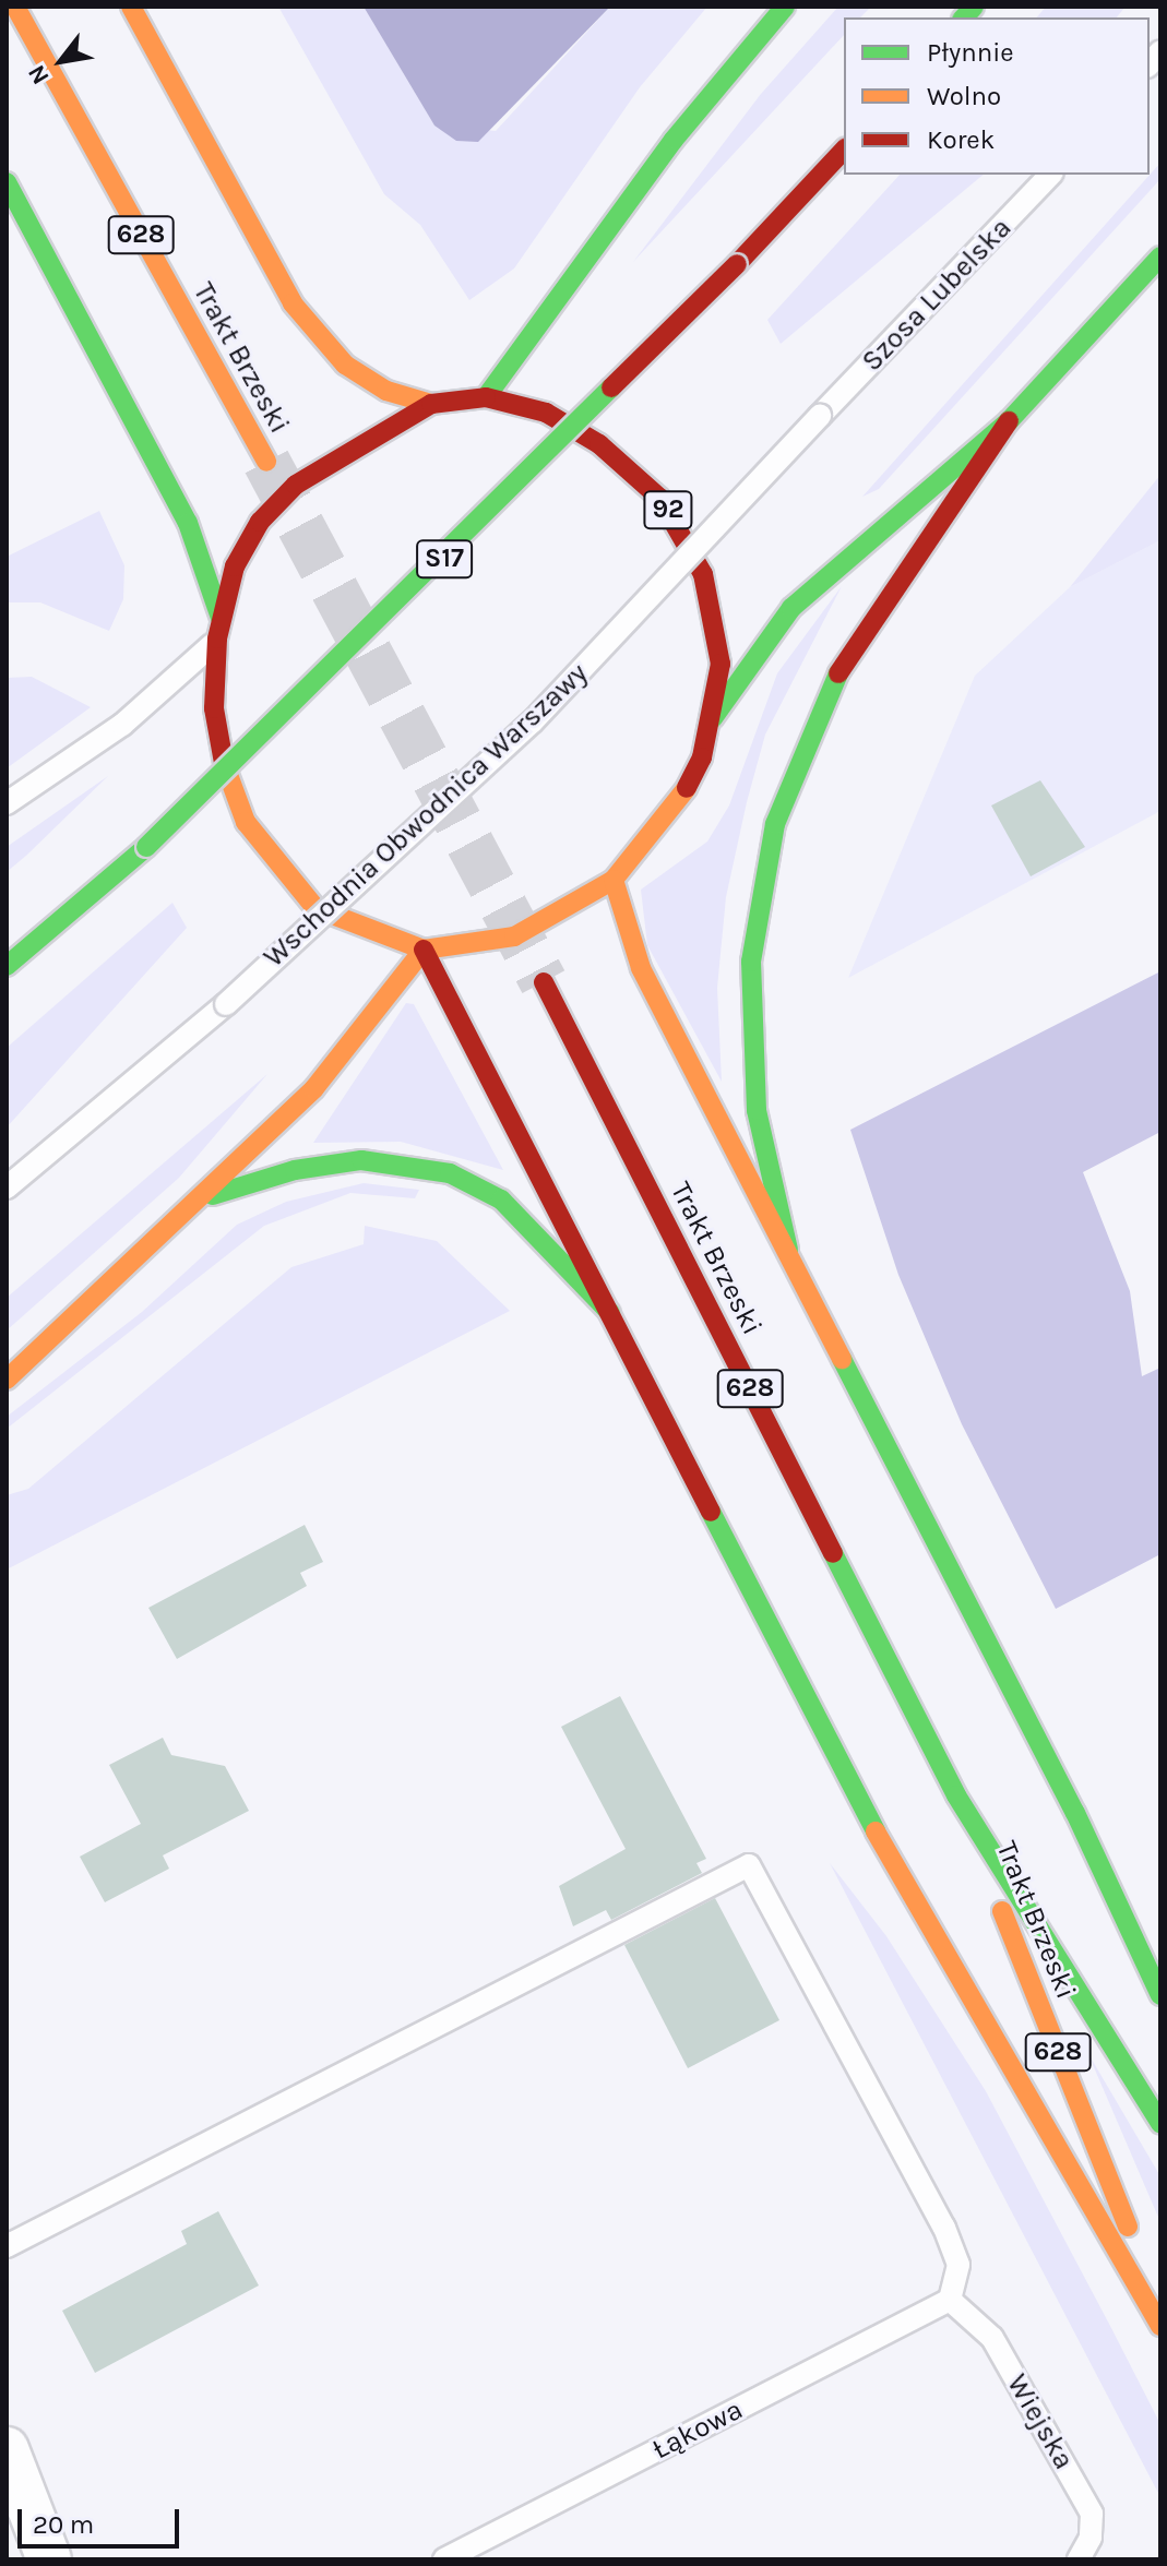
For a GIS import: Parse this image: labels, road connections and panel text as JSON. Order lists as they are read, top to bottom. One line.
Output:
{"streets":{"main road":["628","Trakt Brzeski","92","S17"],"lane":["Szosa Lubelska","Wschodnia Obwodnica Warszawy","Wiejska","Łąkowa"]},"crossings":[["Szosa Lubelska","Wschodnia Obwodnica Warszawy"],["Wiejska","Łąkowa"]],"legend":["Płynnie","Wolno","Korek"],"scale_bar":"20 m","north":"bottom left"}
